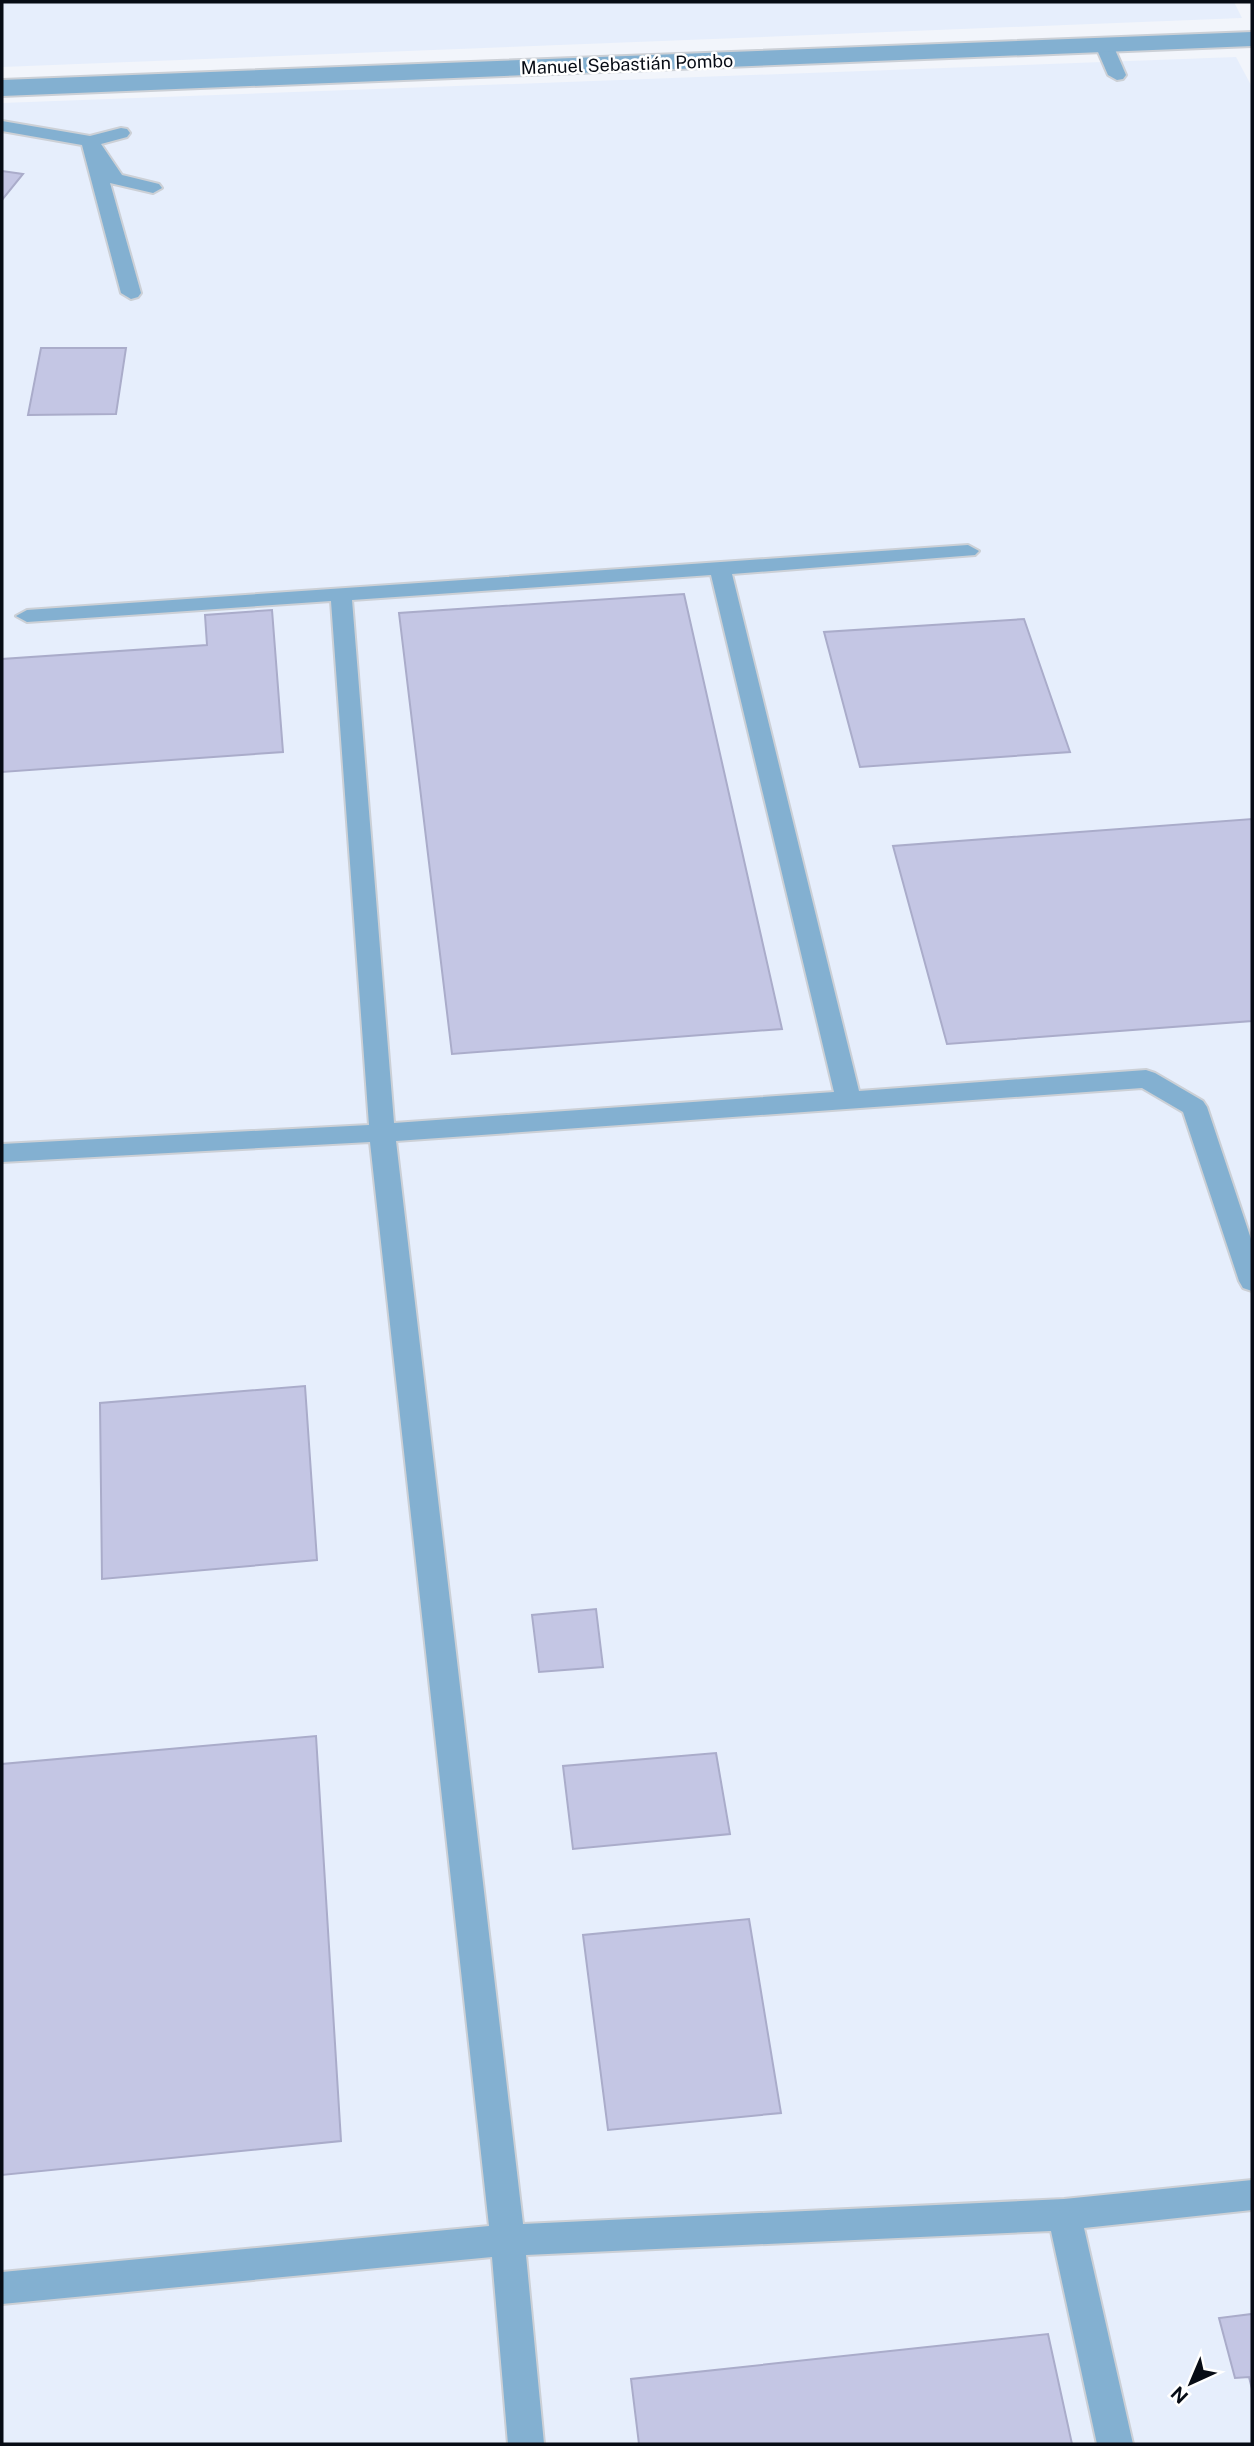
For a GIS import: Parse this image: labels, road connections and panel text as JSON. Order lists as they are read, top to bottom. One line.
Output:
{"streets":{"street":["Manuel Sebastián Pombo"]},"north":"bottom left"}
